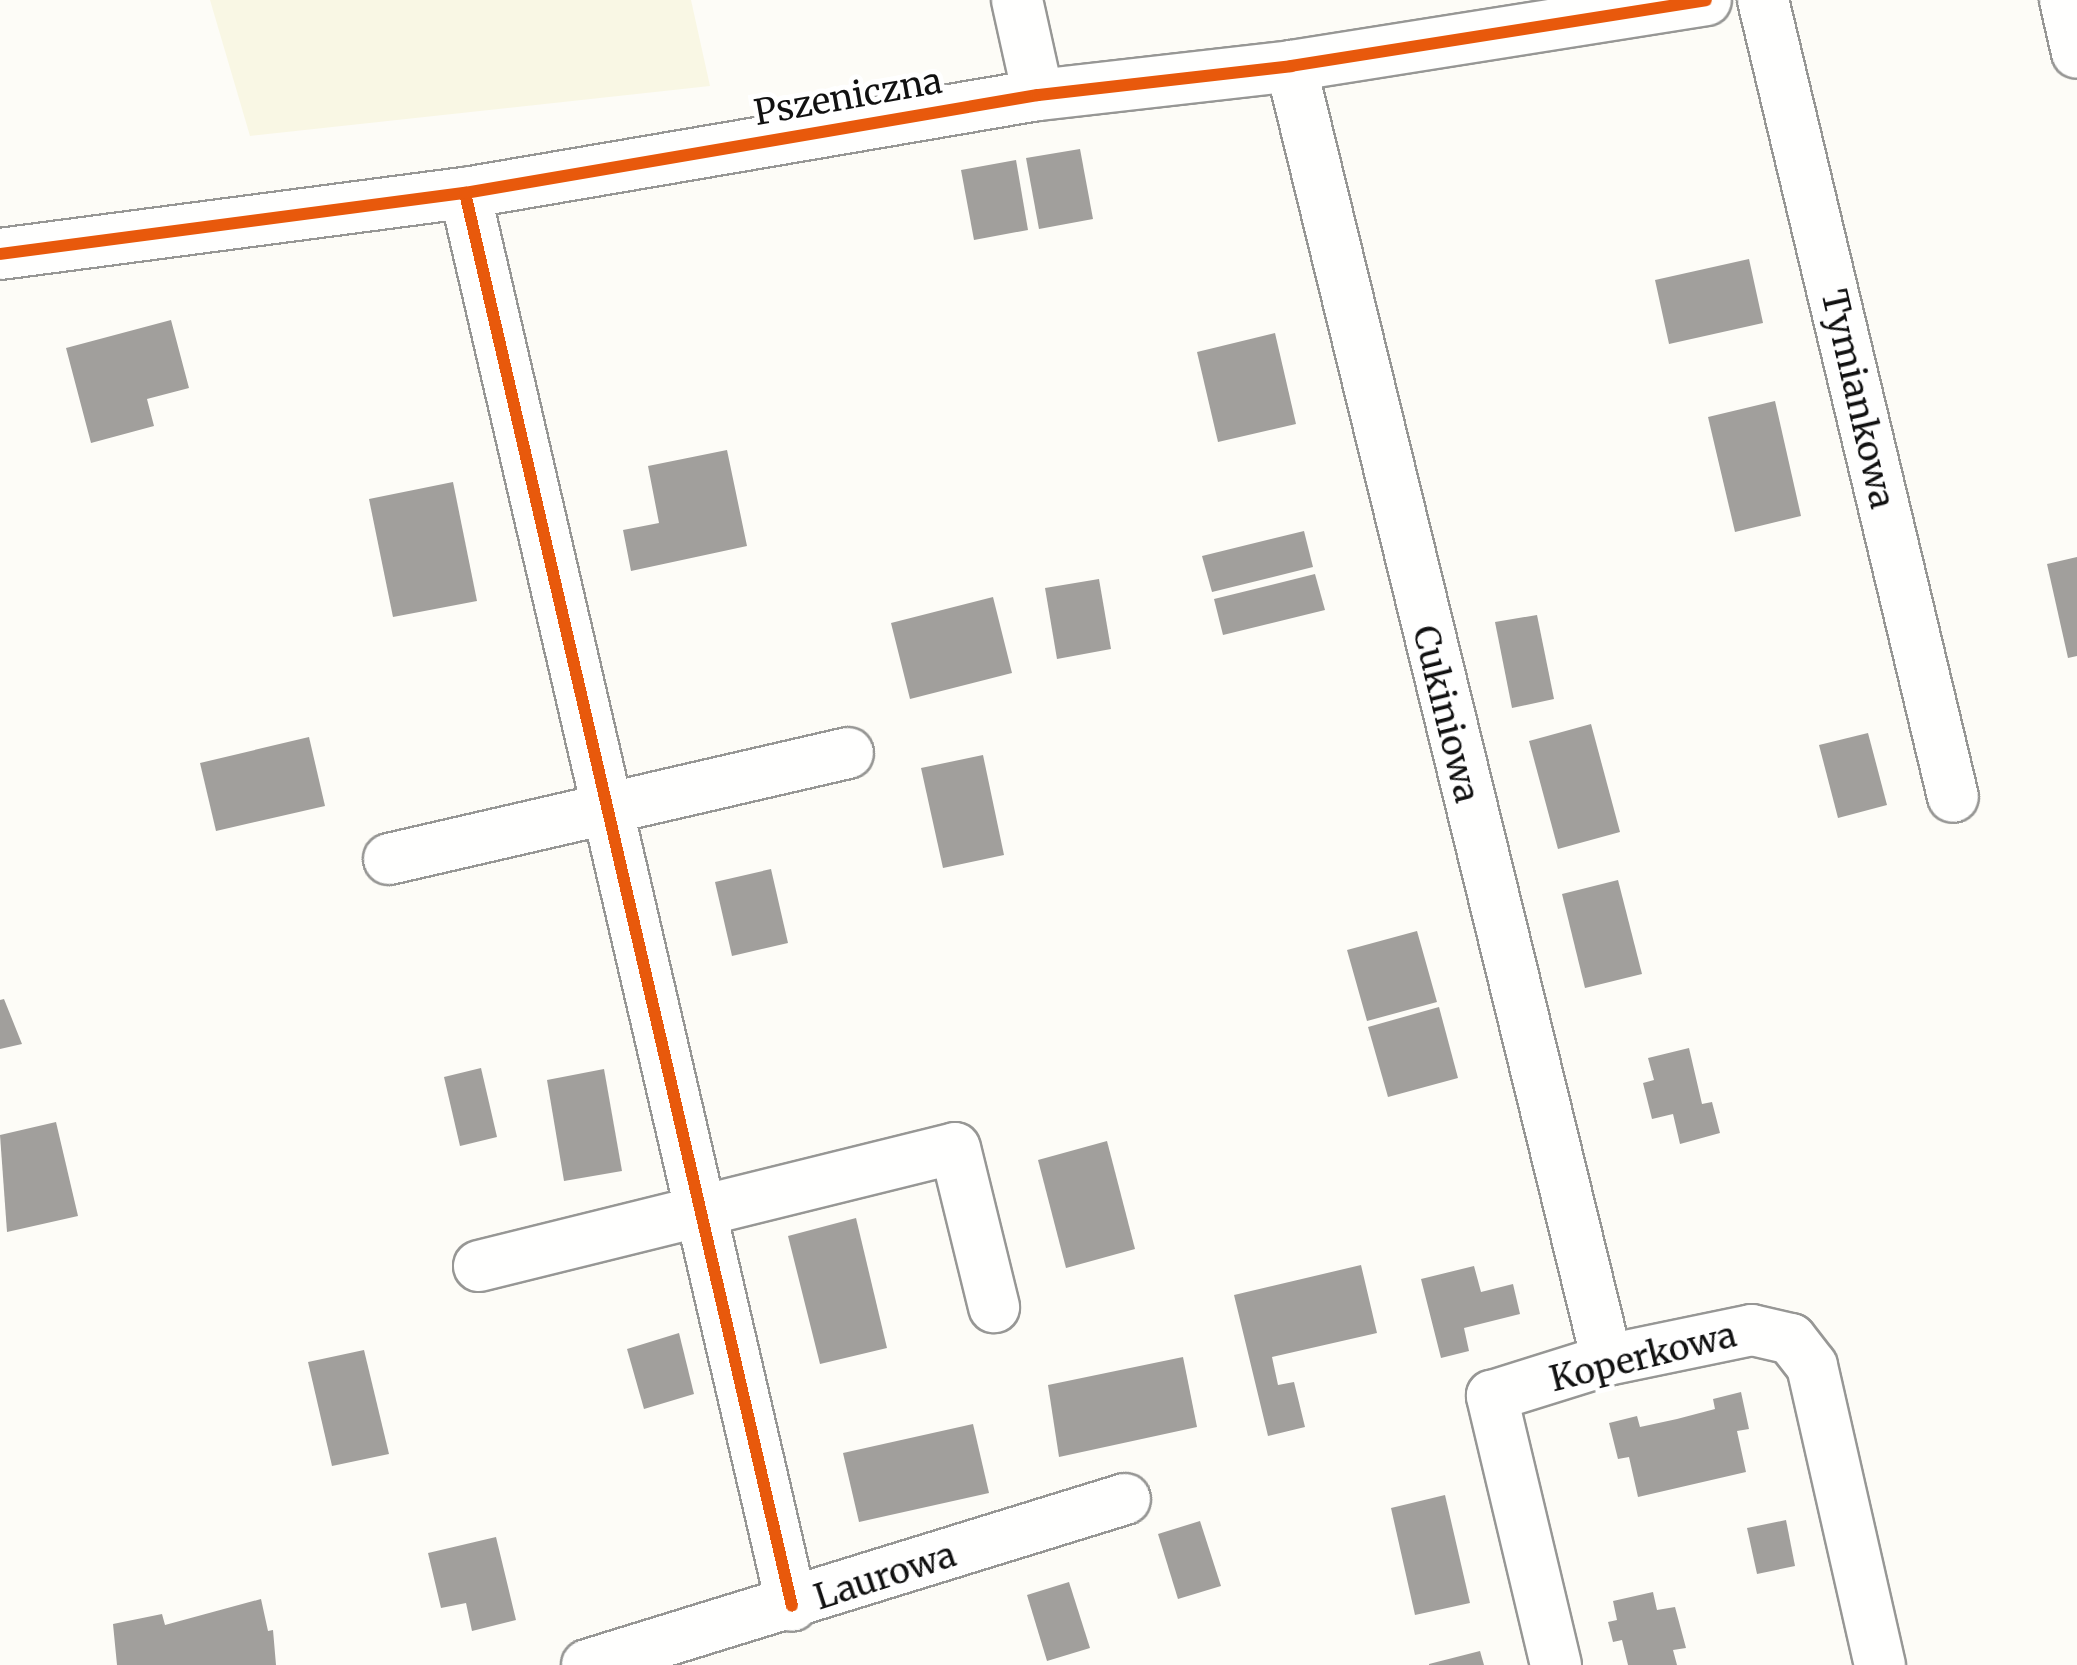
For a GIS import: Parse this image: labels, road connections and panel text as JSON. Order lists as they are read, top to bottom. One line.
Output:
{"streets":{"street":["Pszeniczna","Tymiankowa","Cukiniowa","Koperkowa","Laurowa"]},"crossings":[["Pszeniczna","Cukiniowa"],["Cukiniowa","Koperkowa"]]}
